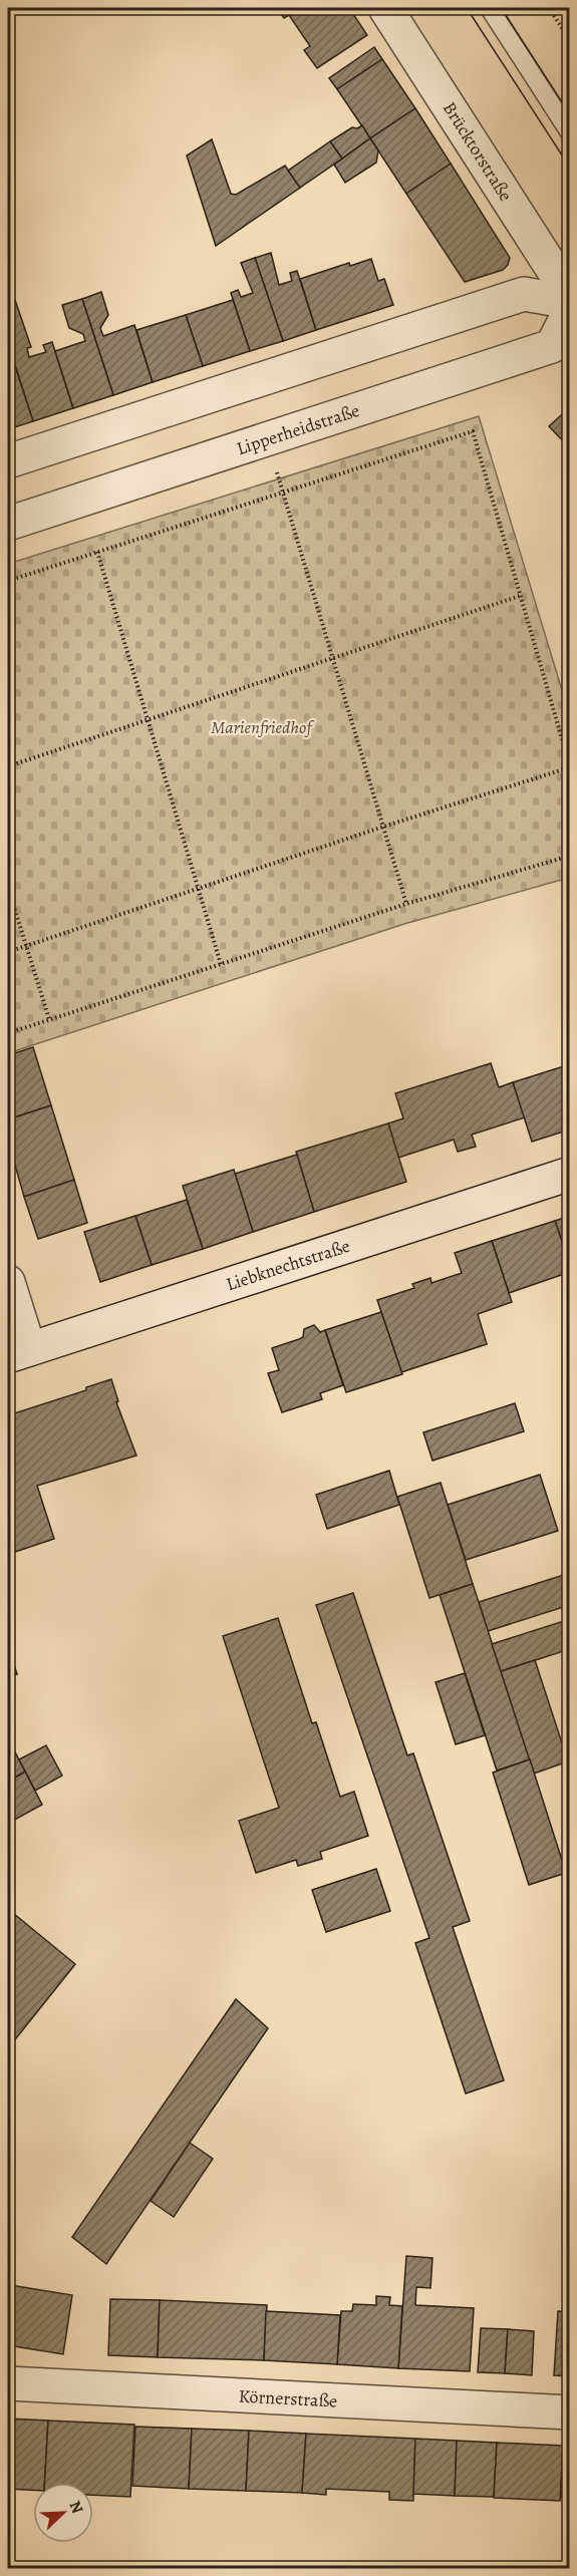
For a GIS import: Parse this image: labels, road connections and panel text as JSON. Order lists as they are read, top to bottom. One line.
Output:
{"streets":{"street":["Brücktorstraße","Lipperheidstraße","Liebknechtstraße","Körnerstraße"]},"parks":["Marienfriedhof"],"north":"top right"}
